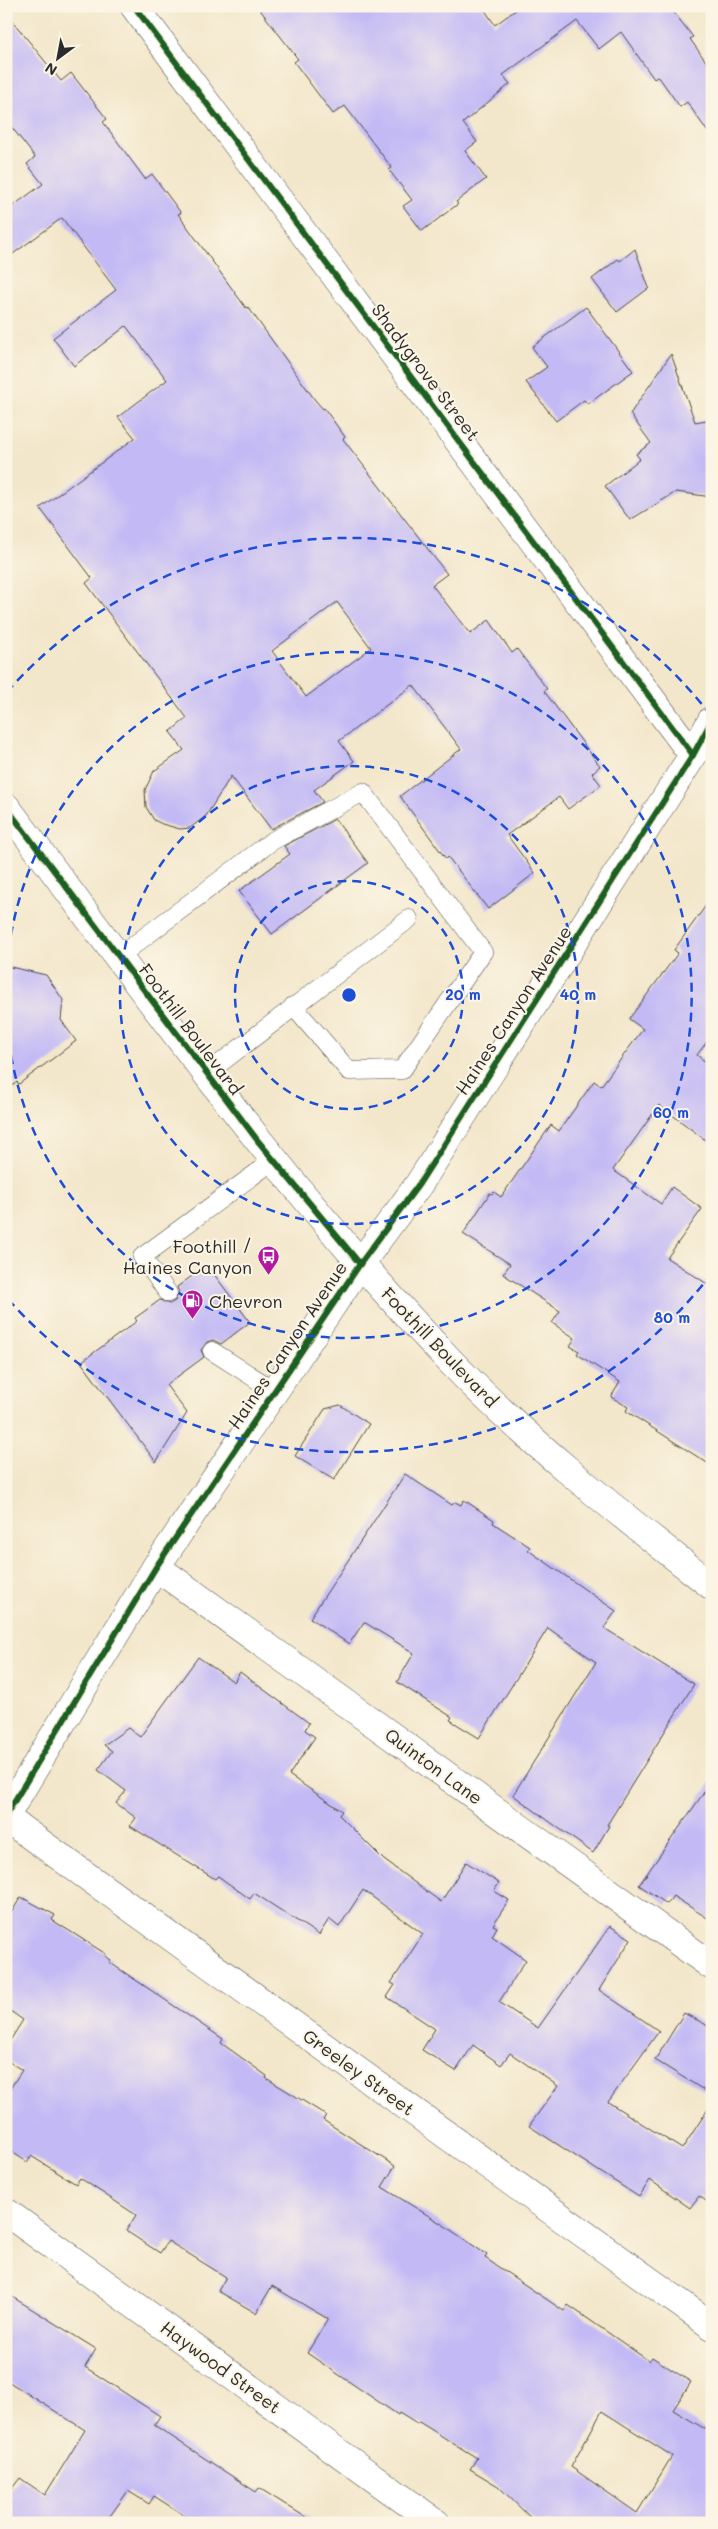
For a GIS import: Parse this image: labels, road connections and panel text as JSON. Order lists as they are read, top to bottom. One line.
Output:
{"streets":{"street":["Shadygrove Street","Haines Canyon Avenue","Foothill Boulevard","Quinton Lane","Greeley Street","Haywood Street"]},"crossings":[["Shadygrove Street","Haines Canyon Avenue"],["Haines Canyon Avenue","Foothill Boulevard"],["Haines Canyon Avenue","Quinton Lane"],["Haines Canyon Avenue","Greeley Street"]],"places":{"bus stop":["Foothill / Haines Canyon"],"fuel station":["Chevron"]},"north":"bottom left","rings":["20 m","40 m","60 m","80 m"]}
